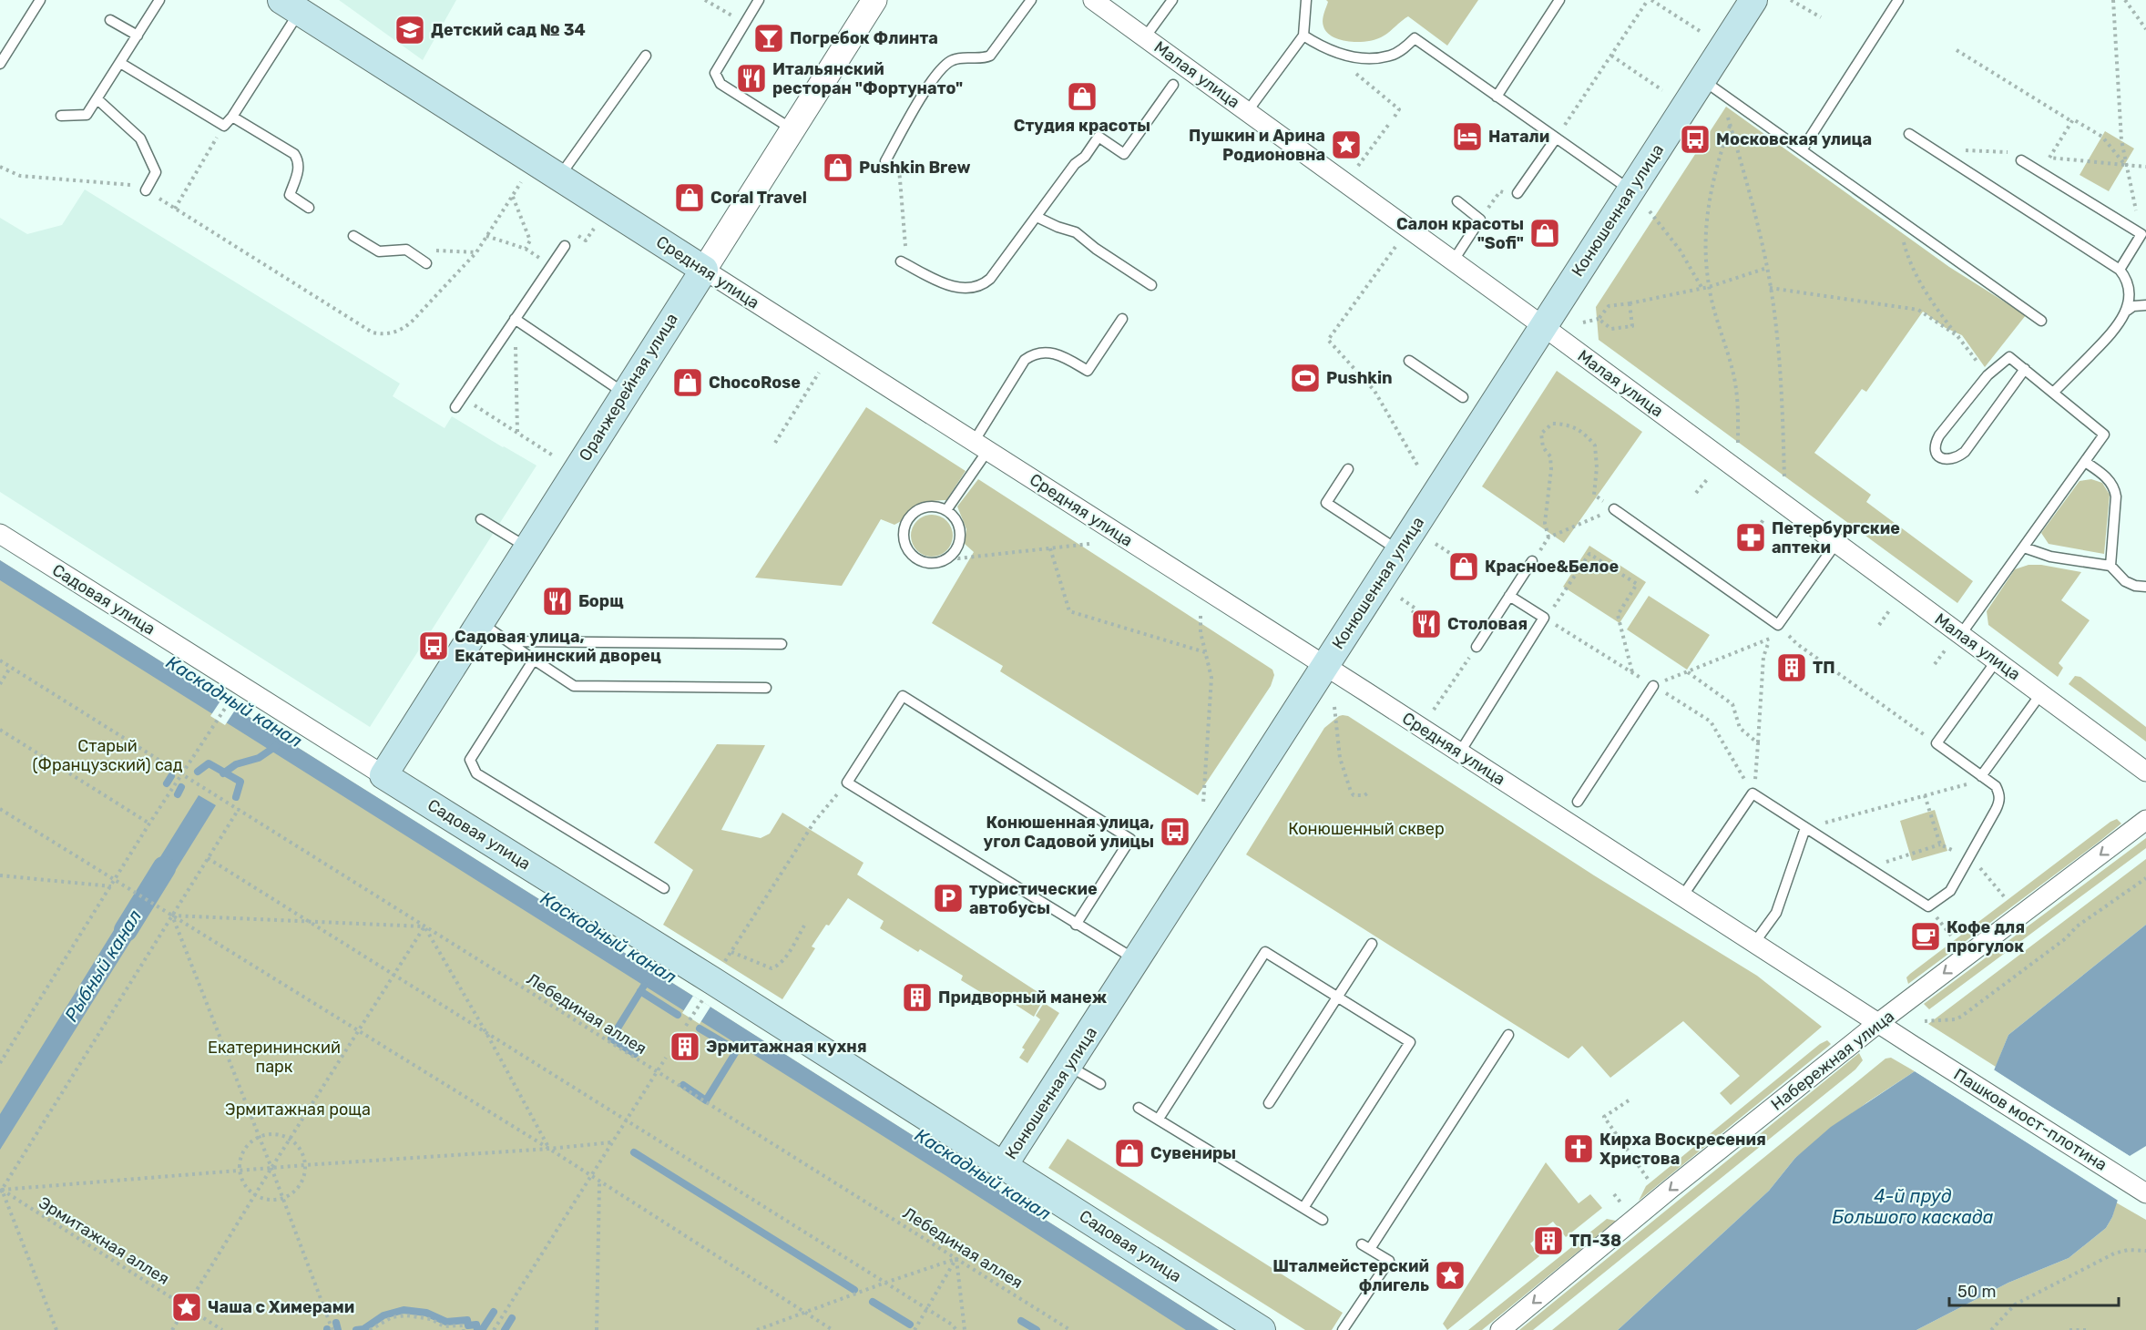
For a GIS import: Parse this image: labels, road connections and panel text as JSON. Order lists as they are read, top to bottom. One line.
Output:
{"streets":{"main road":["Конюшенная улица","Средняя улица","Оранжерейная улица","Садовая улица"],"street":["Малая улица","Набережная улица","Пашков мост-плотина"],"path":["Лебединая аллея","Эрмитажная аллея"]},"crossings":[["Малая улица","Конюшенная улица"],["Конюшенная улица","Средняя улица"],["Конюшенная улица","Садовая улица"],["Средняя улица","Оранжерейная улица"],["Средняя улица","Набережная улица"],["Средняя улица","Пашков мост-плотина"],["Оранжерейная улица","Садовая улица"],["Набережная улица","Пашков мост-плотина"]],"one_way":["Набережная улица"],"water":["Каскадный канал","Рыбный канал","4-й пруд Большого каскада"],"parks":["Старый (Французский) сад","Конюшенный сквер","Екатерининский парк","Эрмитажная роща"],"places":{"school or university":["Детский сад № 34"],"bar":["Погребок Флинта"],"restaurant":["Итальянский ресторан \"Фортунато\"","Борщ","Столовая"],"shop":["Студия красоты","Pushkin Brew","Coral Travel","Салон красоты \"Sofi\"","ChocoRose","Красное&Белое","Сувениры"],"hotel":["Натали"],"bus stop":["Московская улица","Садовая улица, Екатерининский дворец","Конюшенная улица, угол Садовой улицы"],"place":["Пушкин и Арина Родионовна","Шталмейстерский флигель","Чаша с Химерами"],"sports":["Pushkin"],"pharmacy":["Петербургские аптеки"],"building":["ТП","Придворный манеж","Эрмитажная кухня","ТП-38"],"parking":["туристические автобусы"],"cafe":["Кофе для прогулок"],"church":["Кирха Воскресения Христова"]},"scale_bar":"50 m"}
